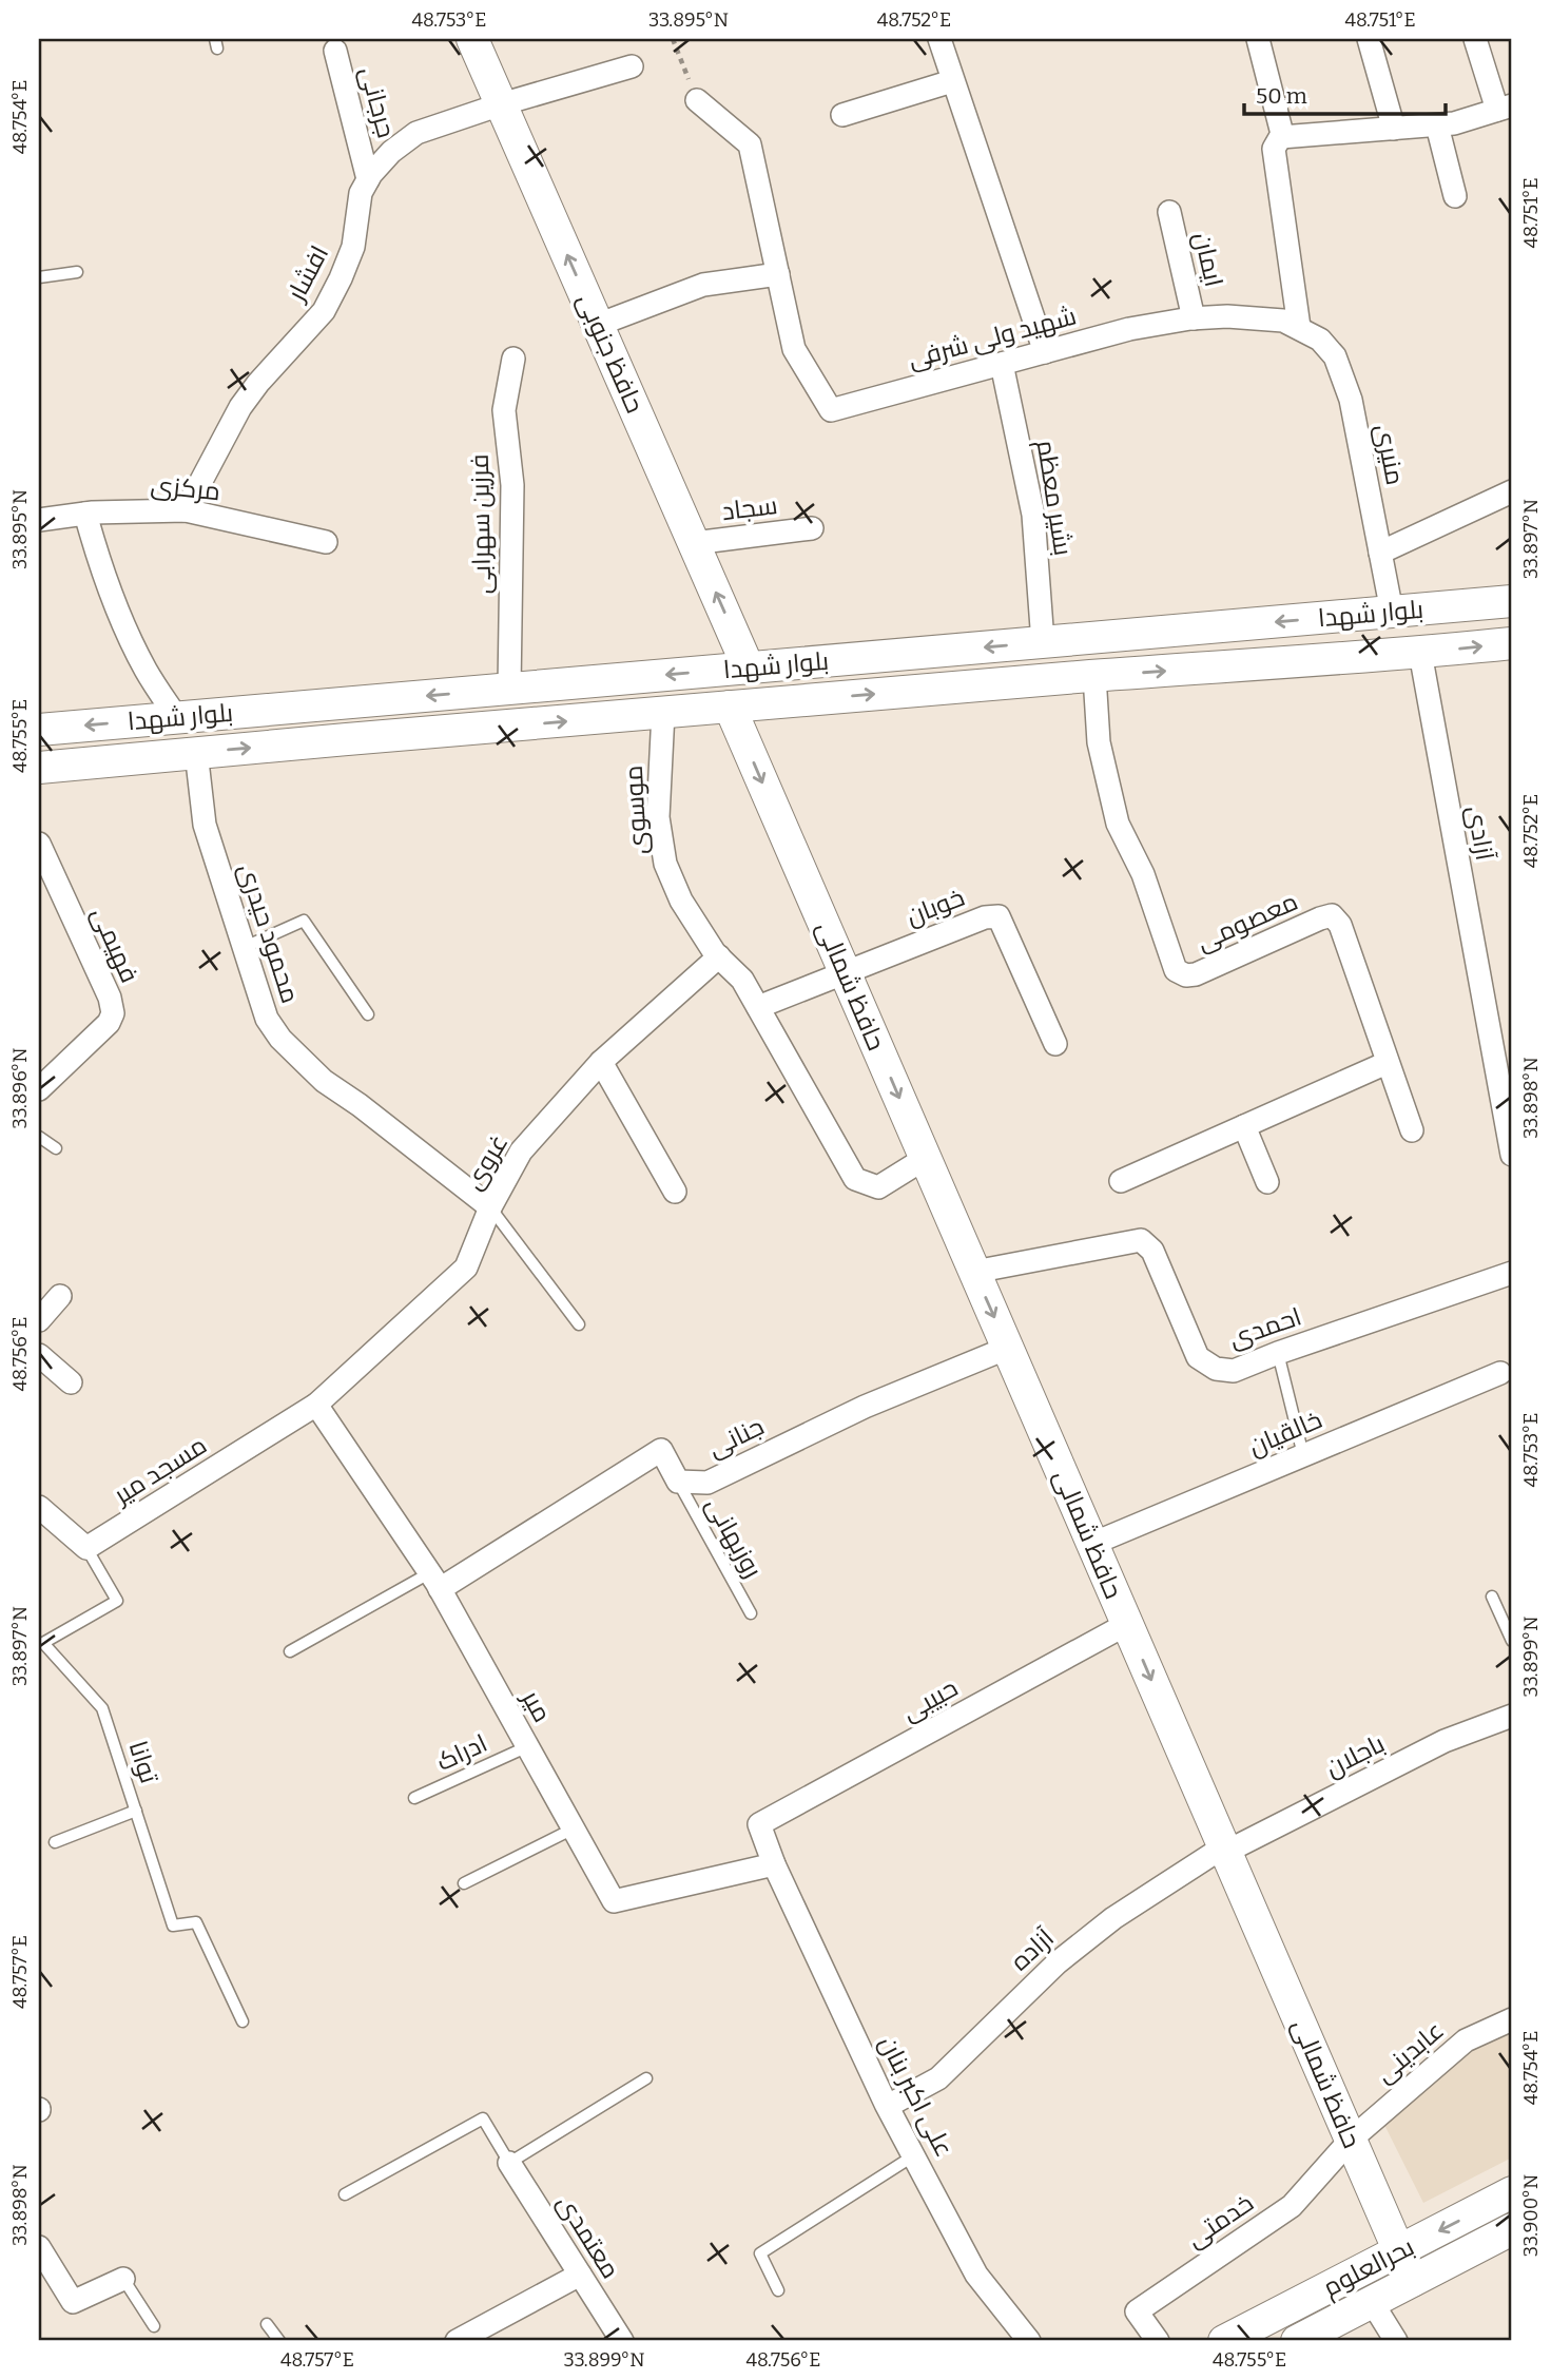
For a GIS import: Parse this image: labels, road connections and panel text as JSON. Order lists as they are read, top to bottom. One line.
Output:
{"streets":{"main road":["حافظ جنوبی","بلوار شهدا","حافظ شمالی","بحرالعلوم"],"street":["جرجانی","ایمان","افشار","شهید ولی شرفی","منیری","مرکزی","بشیر معظم","سجاد","فرزین سهرابی","موسوی","آزادی","خوبان","معصومی","محمود حیدری","فهیمی","غروی","احمدی","خالقیان","جنانی","مسجد میر","حبیبی","میر","باجلان","آزاده","عابدینی","علی اکبر بنان","خدمتی","معتمدی"],"lane":["روزبهانی","ادراک","توانا"]},"crossings":[["جرجانی","افشار"],["ایمان","شهید ولی شرفی"],["افشار","حافظ جنوبی"],["افشار","مرکزی"],["شهید ولی شرفی","منیری"],["شهید ولی شرفی","بشیر معظم"],["حافظ جنوبی","سجاد"],["حافظ جنوبی","بلوار شهدا"],["منیری","بلوار شهدا"],["بشیر معظم","بلوار شهدا"],["فرزین سهرابی","بلوار شهدا"],["بلوار شهدا","موسوی"],["بلوار شهدا","آزادی"],["بلوار شهدا","معصومی"],["بلوار شهدا","محمود حیدری"],["بلوار شهدا","حافظ شمالی"],["موسوی","حافظ شمالی"],["موسوی","غروی"],["خوبان","حافظ شمالی"],["محمود حیدری","غروی"],["حافظ شمالی","احمدی"],["حافظ شمالی","خالقیان"],["حافظ شمالی","جنانی"],["حافظ شمالی","حبیبی"],["حافظ شمالی","باجلان"],["حافظ شمالی","آزاده"],["حافظ شمالی","عابدینی"],["حافظ شمالی","خدمتی"],["حافظ شمالی","بحرالعلوم"],["غروی","مسجد میر"],["غروی","میر"],["جنانی","روزبهانی"],["مسجد میر","میر"],["مسجد میر","توانا"],["حبیبی","علی اکبر بنان"],["میر","ادراک"],["میر","علی اکبر بنان"],["باجلان","آزاده"],["آزاده","علی اکبر بنان"],["عابدینی","خدمتی"]],"one_way":["حافظ جنوبی","حافظ شمالی"],"scale_bar":"50 m","coordinates":["48.753°E","33.895°N","48.752°E","48.751°E","48.754°E","33.897°N","48.755°E","33.896°N","33.898°N","48.756°E","33.899°N","48.757°E","33.900°N"]}
